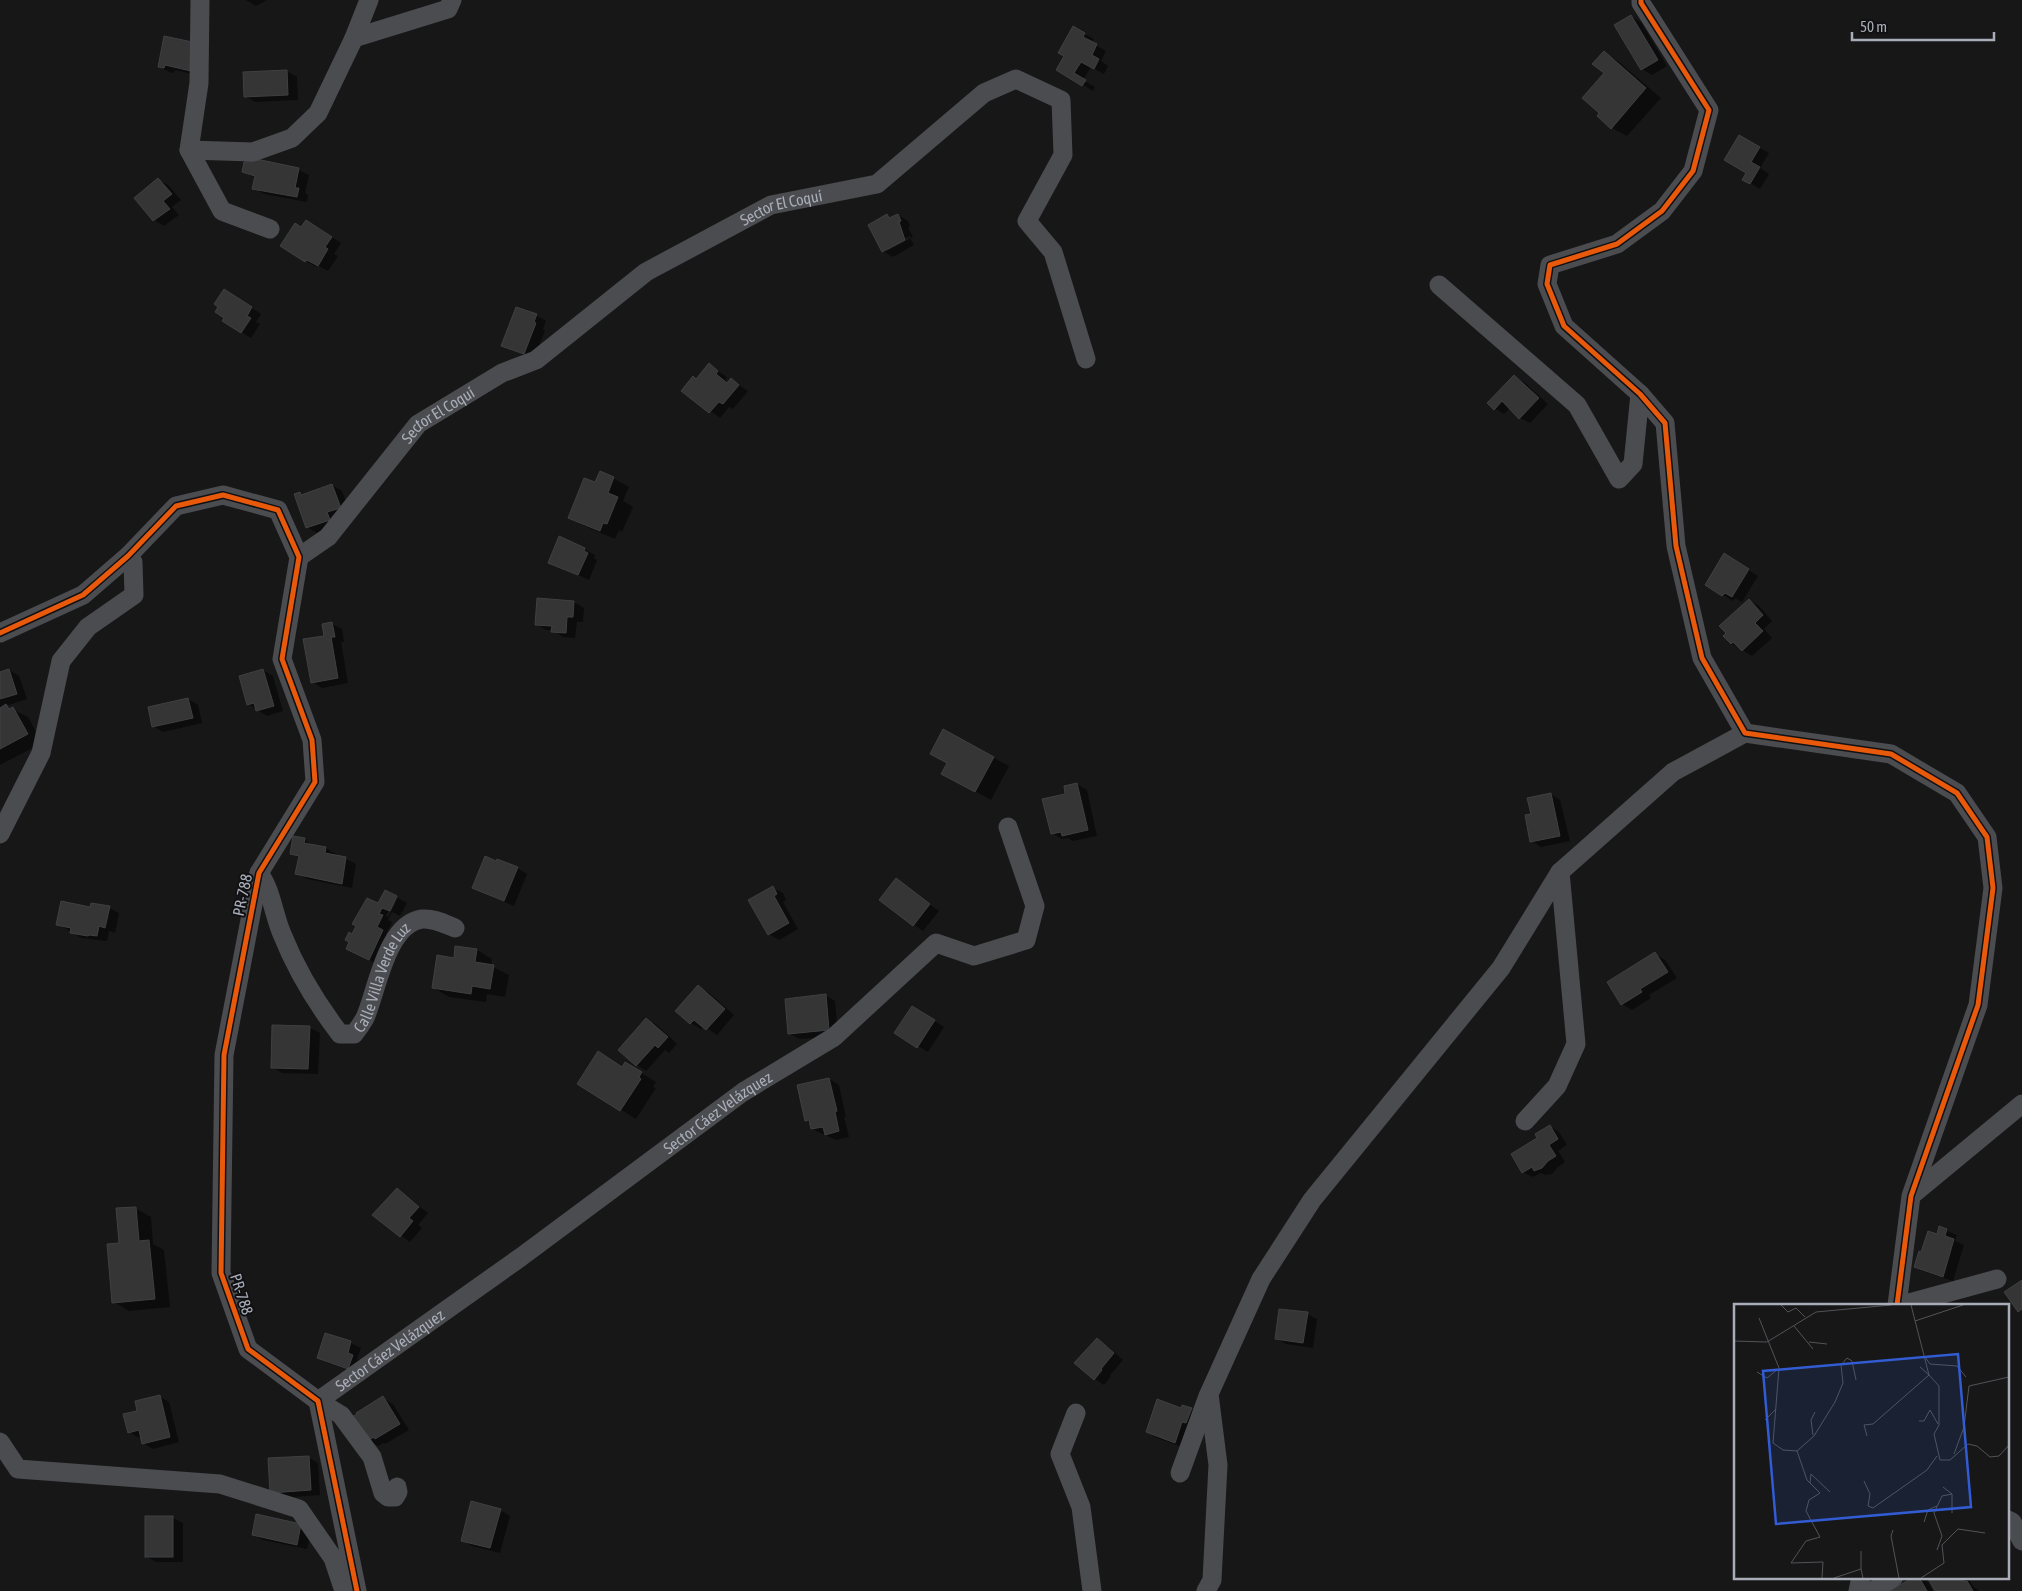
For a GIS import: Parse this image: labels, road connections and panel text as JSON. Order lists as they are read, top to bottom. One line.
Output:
{"streets":{"street":["Sector El Coquí","PR-788","Calle Villa Verde Luz","Sector Cáez Velázquez"]},"crossings":[["Sector El Coquí","PR-788"],["PR-788","Calle Villa Verde Luz"],["PR-788","Sector Cáez Velázquez"]],"scale_bar":"50 m"}
